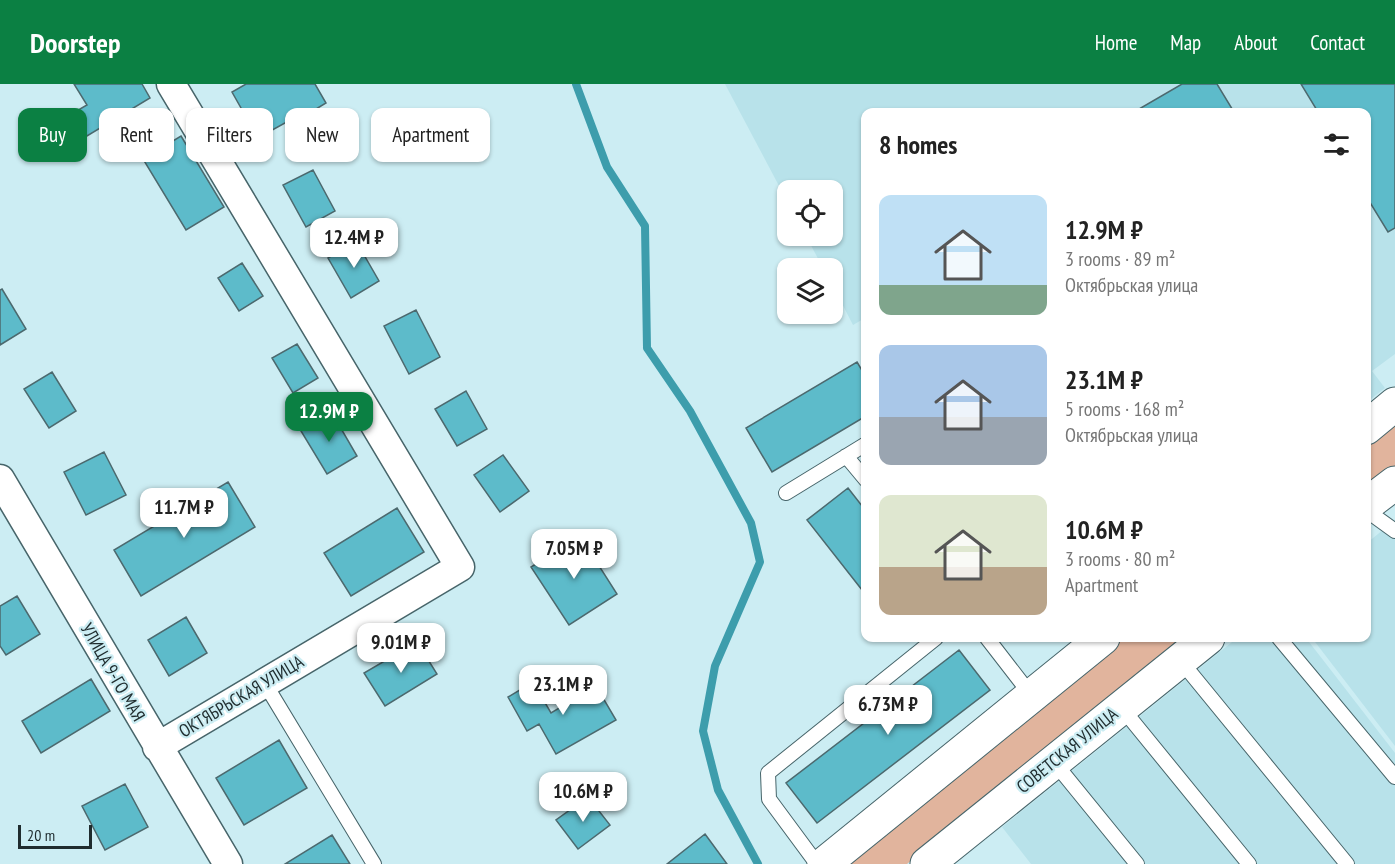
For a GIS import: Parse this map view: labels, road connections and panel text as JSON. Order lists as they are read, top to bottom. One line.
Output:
{"streets":{"main road":["СОВЕТСКАЯ УЛИЦА"],"street":["УЛИЦА 9-ГО МАЯ","ОКТЯБРЬСКАЯ УЛИЦА"]},"crossings":[["УЛИЦА 9-ГО МАЯ","ОКТЯБРЬСКАЯ УЛИЦА"]],"scale_bar":"20 m","page":{"header":"Doorstep","nav":["Home","Map","About","Contact"],"chip":["Buy","Rent","Filters","New","Apartment"],"heading":"8 homes","list":[{"name":"12.9M ₽","note":"3 rooms · 89 m² · Октябрьская улица"},{"name":"23.1M ₽","note":"5 rooms · 168 m² · Октябрьская улица"},{"name":"10.6M ₽","note":"3 rooms · 80 m² · Apartment"}],"price":["12.4M ₽","12.9M ₽","11.7M ₽","7.05M ₽","9.01M ₽","23.1M ₽","6.73M ₽","10.6M ₽"],"scale":"20 m"}}
